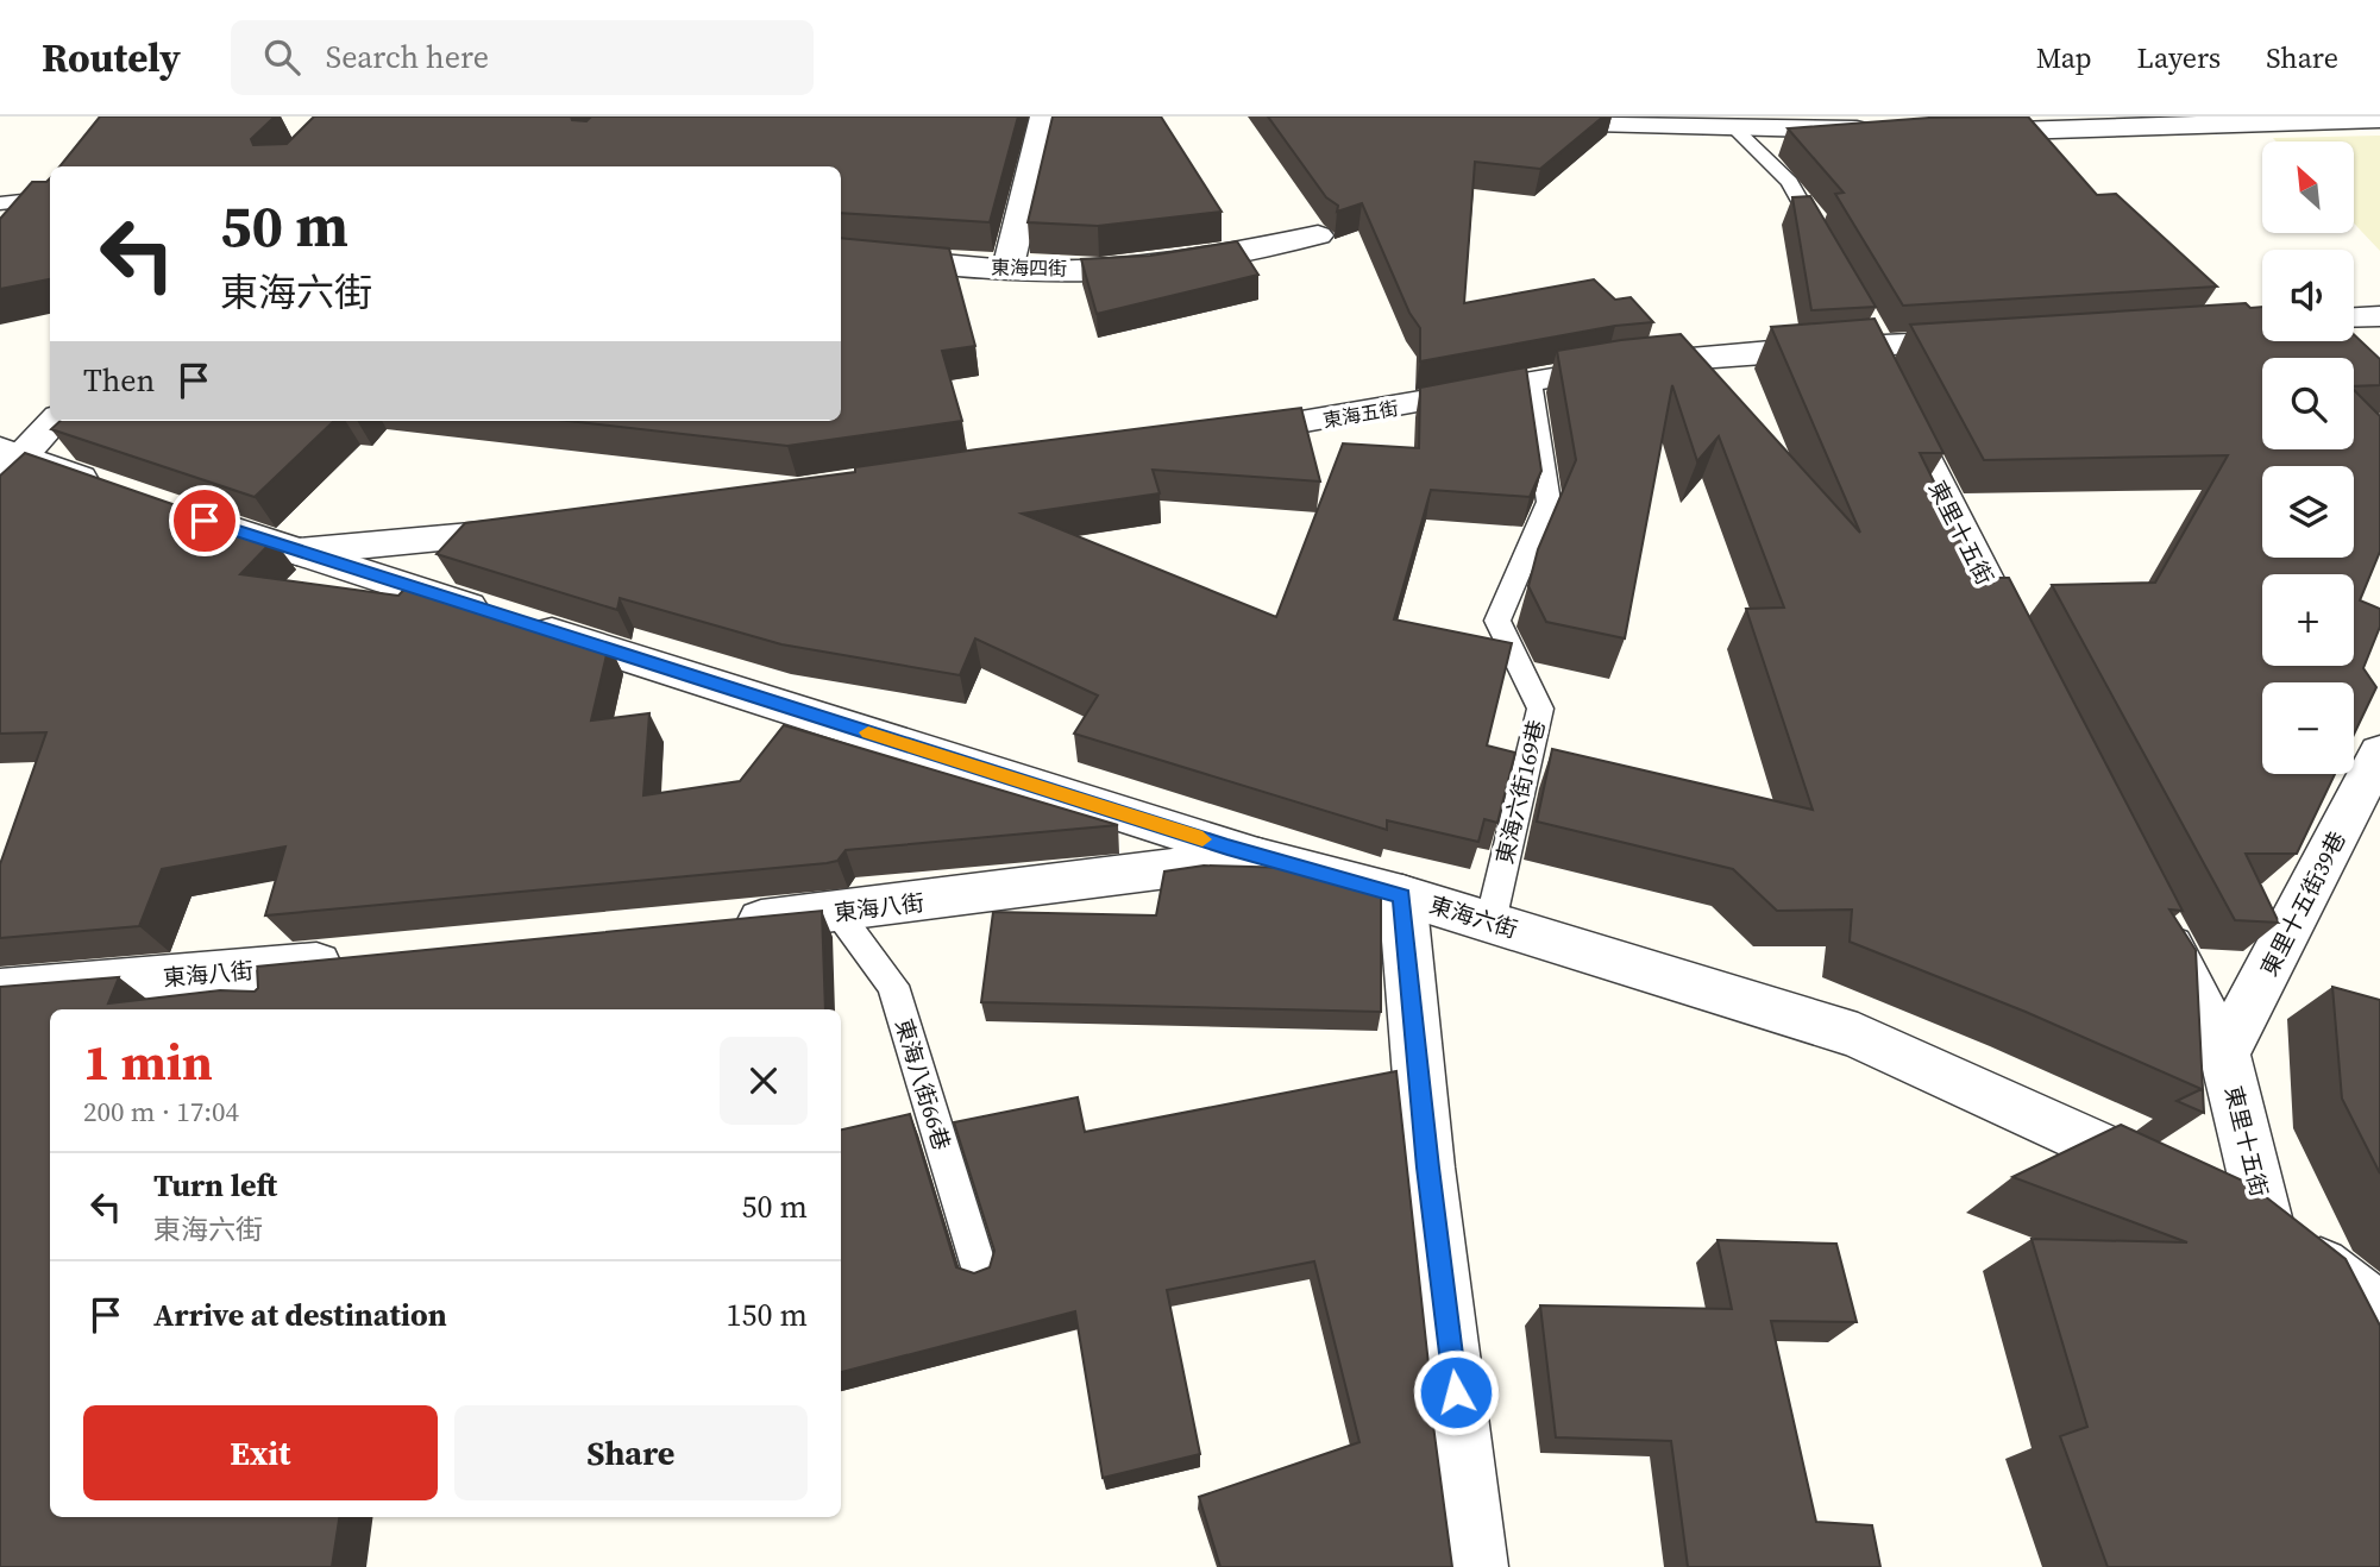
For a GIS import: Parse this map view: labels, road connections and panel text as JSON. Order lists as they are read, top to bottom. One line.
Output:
{"streets":{"street":["東海四街","東海五街","東里十五街","東里十五街39巷","東海八街","東海六街"],"lane":["東海六街169巷","東海八街66巷"]},"crossings":[["東海五街","東里十五街"],["東海五街","東海六街169巷"],["東里十五街","東里十五街39巷"],["東海六街169巷","東海六街"],["東海八街","東海六街"],["東海八街","東海八街66巷"]],"north":"top left","page":{"header":"Routely","search":"Search here","nav":["Map","Layers","Share"],"map_buttons":["+","−"],"turn":["50 m","東海六街"],"then":"Then","heading":["1 min","200 m · 17:04"],"list":[{"name":"Turn left","note":"東海六街","value":"50 m"},{"name":"Arrive at destination","value":"150 m"}],"buttons":["Exit","Share"]}}
